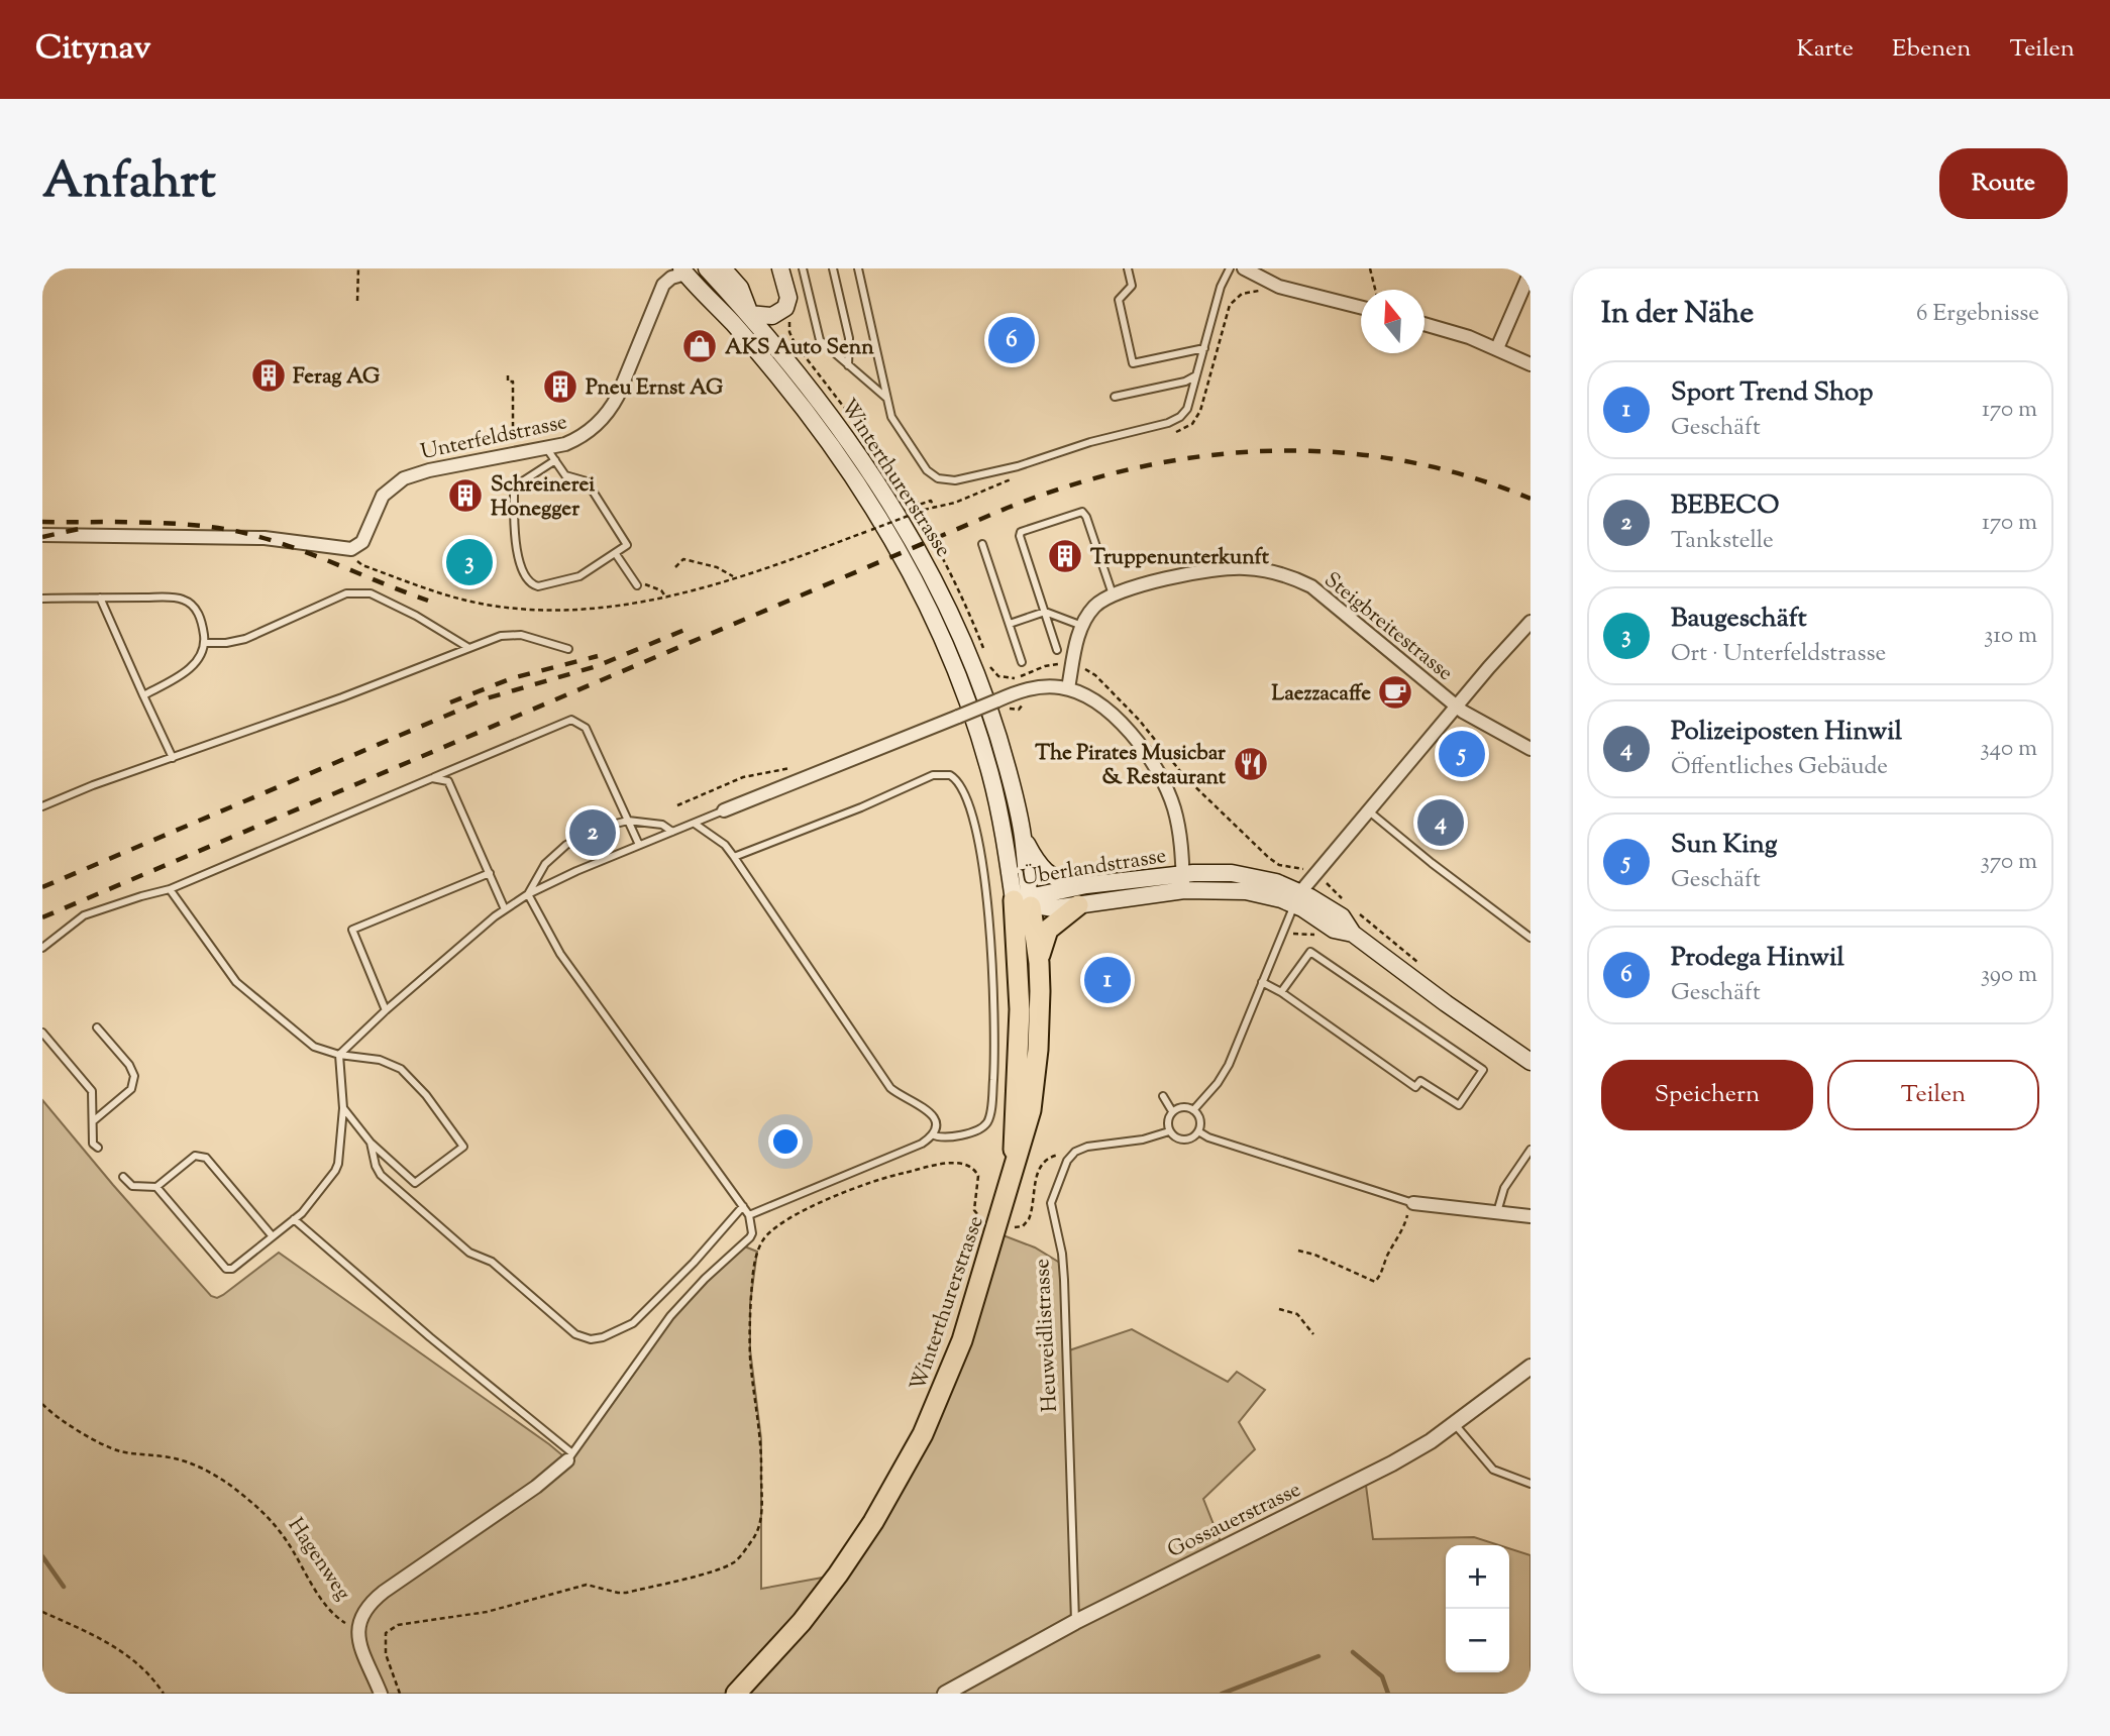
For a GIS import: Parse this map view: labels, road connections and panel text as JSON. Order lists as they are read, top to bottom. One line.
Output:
{"streets":{"highway":["Winterthurerstrasse"],"main road":["Überlandstrasse"],"street":["Unterfeldstrasse","Steigbreitestrasse","Gossauerstrasse"],"lane":["Heuweidlistrasse"],"path":["Hagenweg"]},"crossings":[["Unterfeldstrasse","Winterthurerstrasse"],["Winterthurerstrasse","Überlandstrasse"],["Heuweidlistrasse","Gossauerstrasse"]],"places":{"shop":["AKS Auto Senn"],"building":["Ferag AG","Pneu Ernst AG","Schreinerei Honegger","Truppenunterkunft"],"cafe":["Laezzacaffe"],"restaurant":["The Pirates Musicbar & Restaurant"]},"north":"top","page":{"header":"Citynav","nav":["Karte","Ebenen","Teilen"],"title":"Anfahrt","buttons":["Route",["Speichern","Teilen"]],"heading":["In der Nähe","6 Ergebnisse"],"pins":["6","3","5","4","2","1"],"list":[{"mark":"1","name":"Sport Trend Shop","note":"Geschäft","value":"170 m"},{"mark":"2","name":"BEBECO","note":"Tankstelle","value":"170 m"},{"mark":"3","name":"Baugeschäft","note":"Ort · Unterfeldstrasse","value":"310 m"},{"mark":"4","name":"Polizeiposten Hinwil","note":"Öffentliches Gebäude","value":"340 m"},{"mark":"5","name":"Sun King","note":"Geschäft","value":"370 m"},{"mark":"6","name":"Prodega Hinwil","note":"Geschäft","value":"390 m"}],"map_buttons":["+","−"]}}
